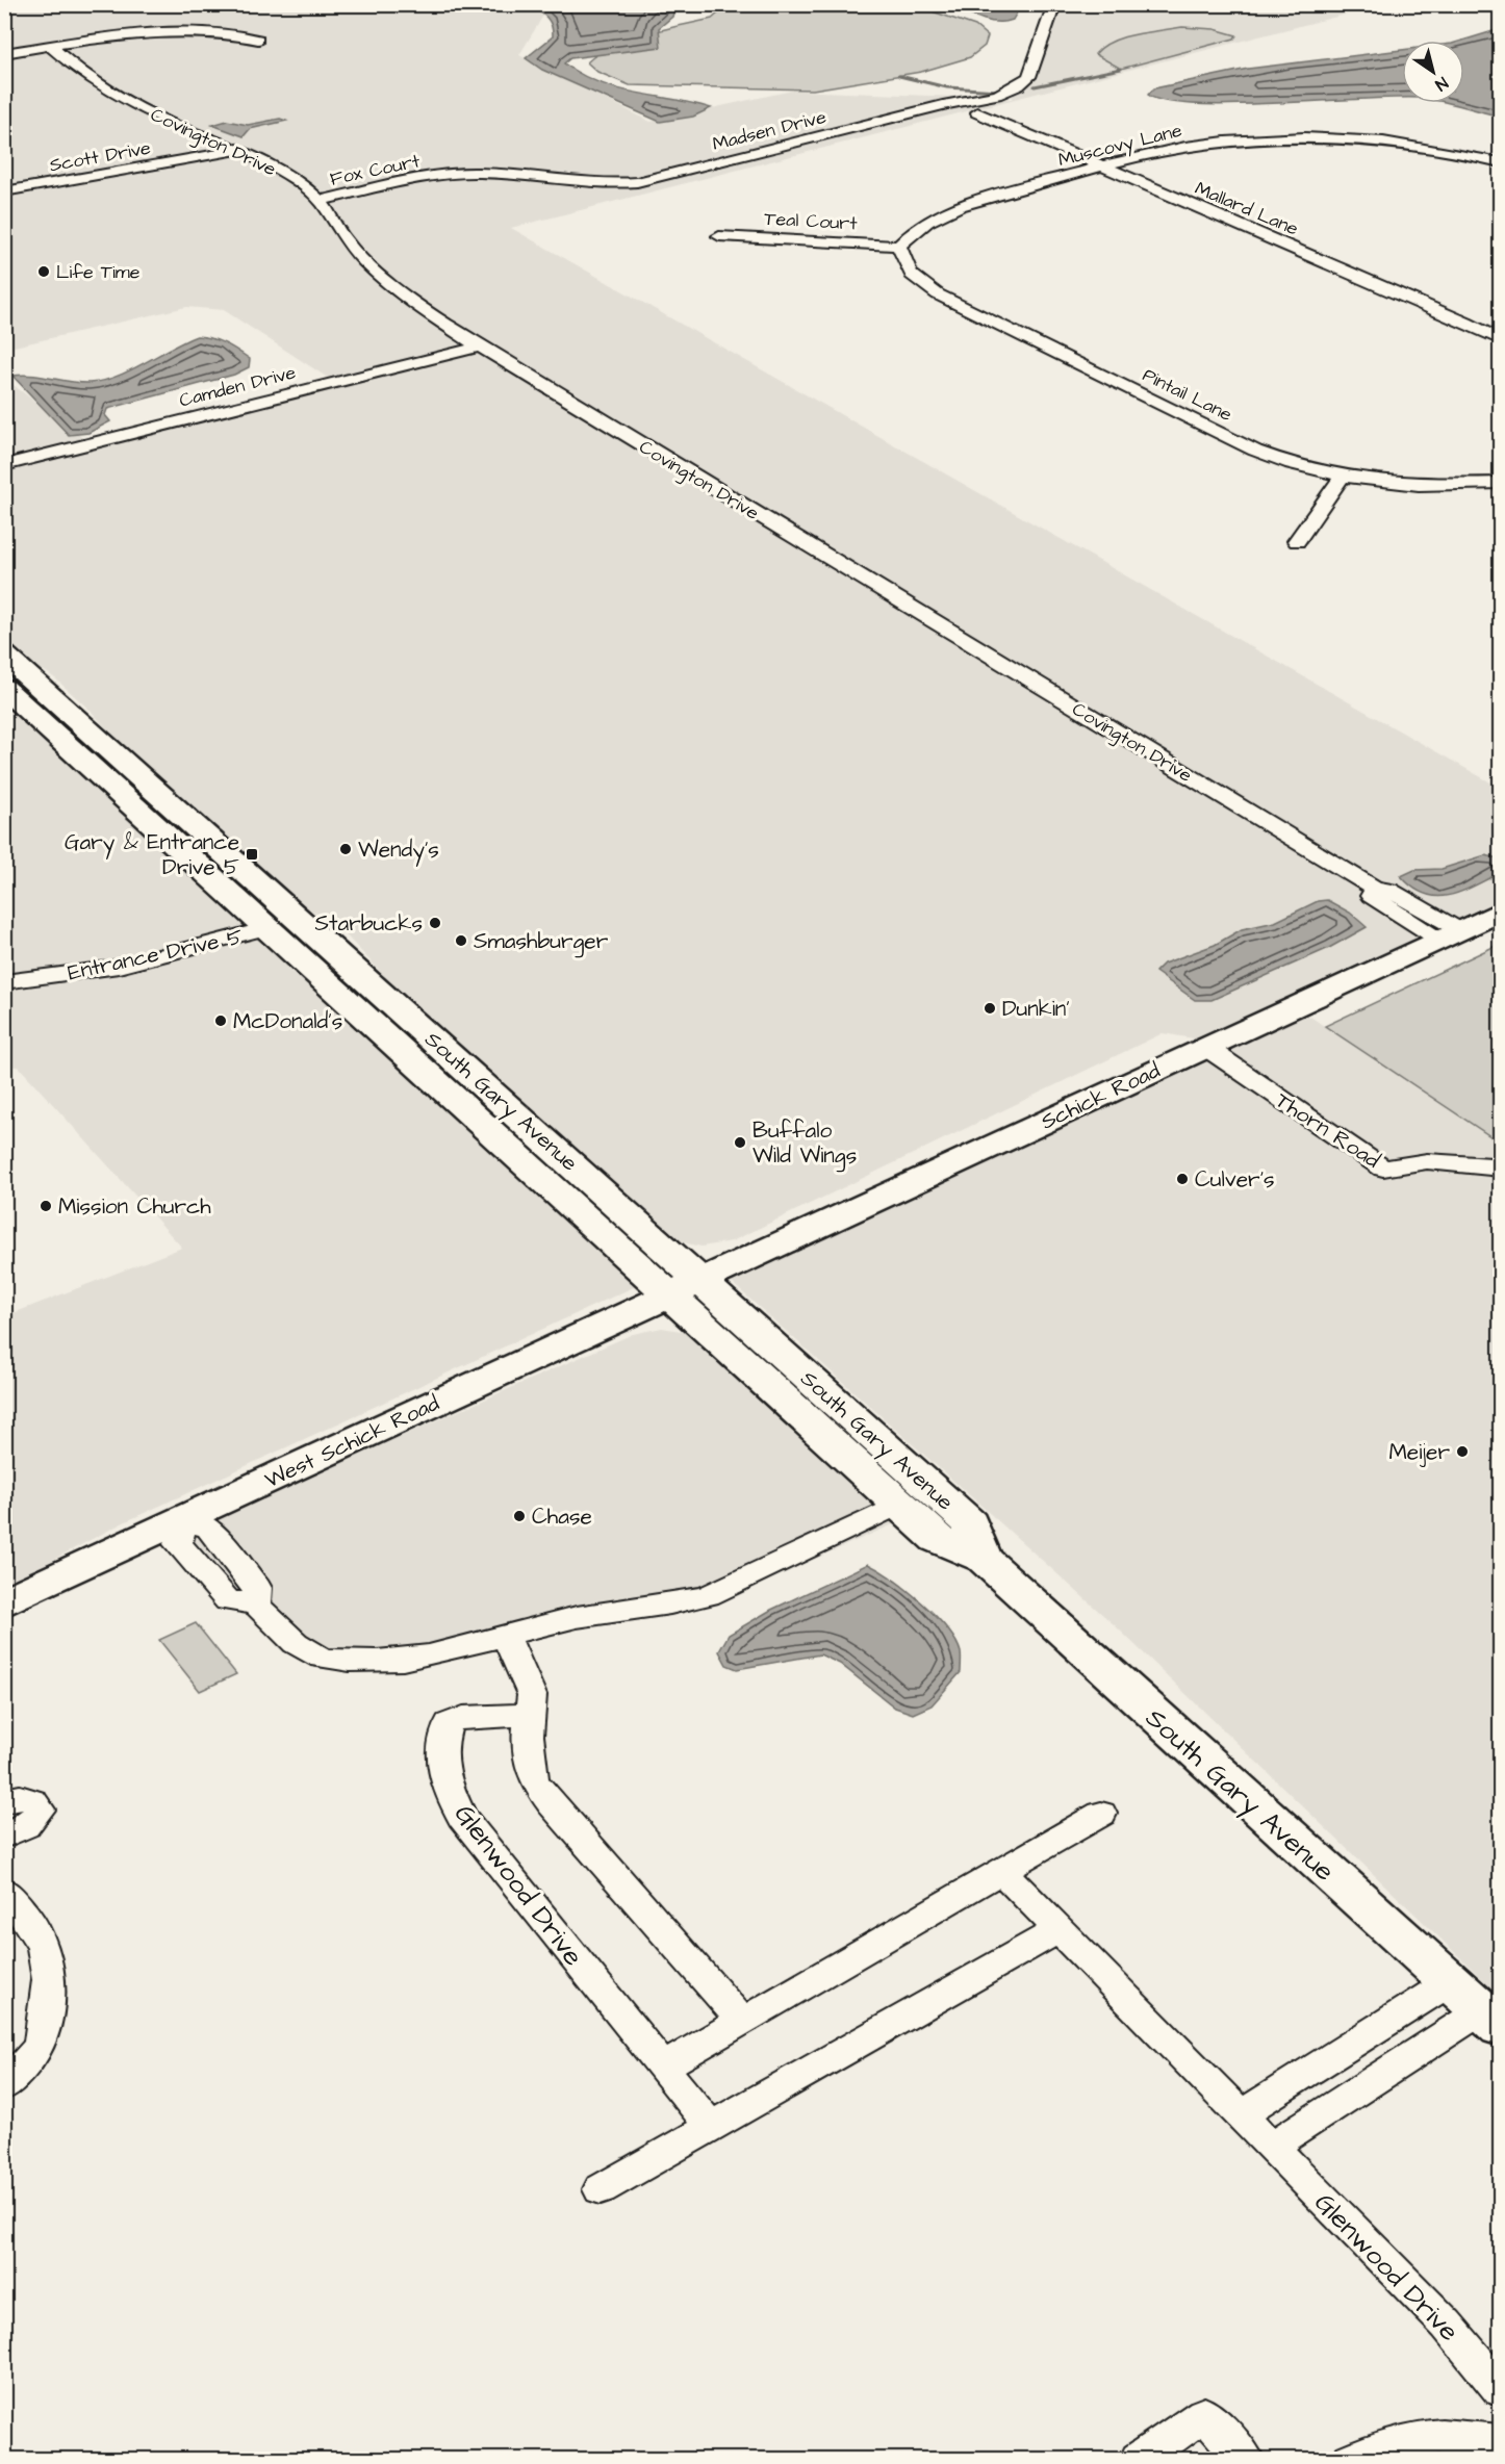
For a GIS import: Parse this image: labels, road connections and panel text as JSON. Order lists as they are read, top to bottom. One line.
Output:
{"streets":{"main road":["Schick Road","South Gary Avenue","West Schick Road"],"street":["Madsen Drive","Covington Drive","Muscovy Lane","Scott Drive","Fox Court","Mallard Lane","Teal Court","Camden Drive","Pintail Lane","Entrance Drive 5","Thorn Road","Glenwood Drive"]},"crossings":[["Madsen Drive","Fox Court"],["Covington Drive","Scott Drive"],["Covington Drive","Fox Court"],["Covington Drive","Camden Drive"],["Covington Drive","Schick Road"],["Muscovy Lane","Mallard Lane"],["Muscovy Lane","Teal Court"],["Muscovy Lane","Pintail Lane"],["Teal Court","Pintail Lane"],["Entrance Drive 5","South Gary Avenue"],["Schick Road","South Gary Avenue"],["Schick Road","Thorn Road"],["Schick Road","West Schick Road"],["South Gary Avenue","West Schick Road"]],"places":{"other":["Life Time","Wendy's","Starbucks","Smashburger","Dunkin'","McDonald's","Buffalo Wild Wings","Culver's","Mission Church","Meijer","Chase"],"transit":["Gary & Entrance Drive 5"]},"north":"bottom right"}
